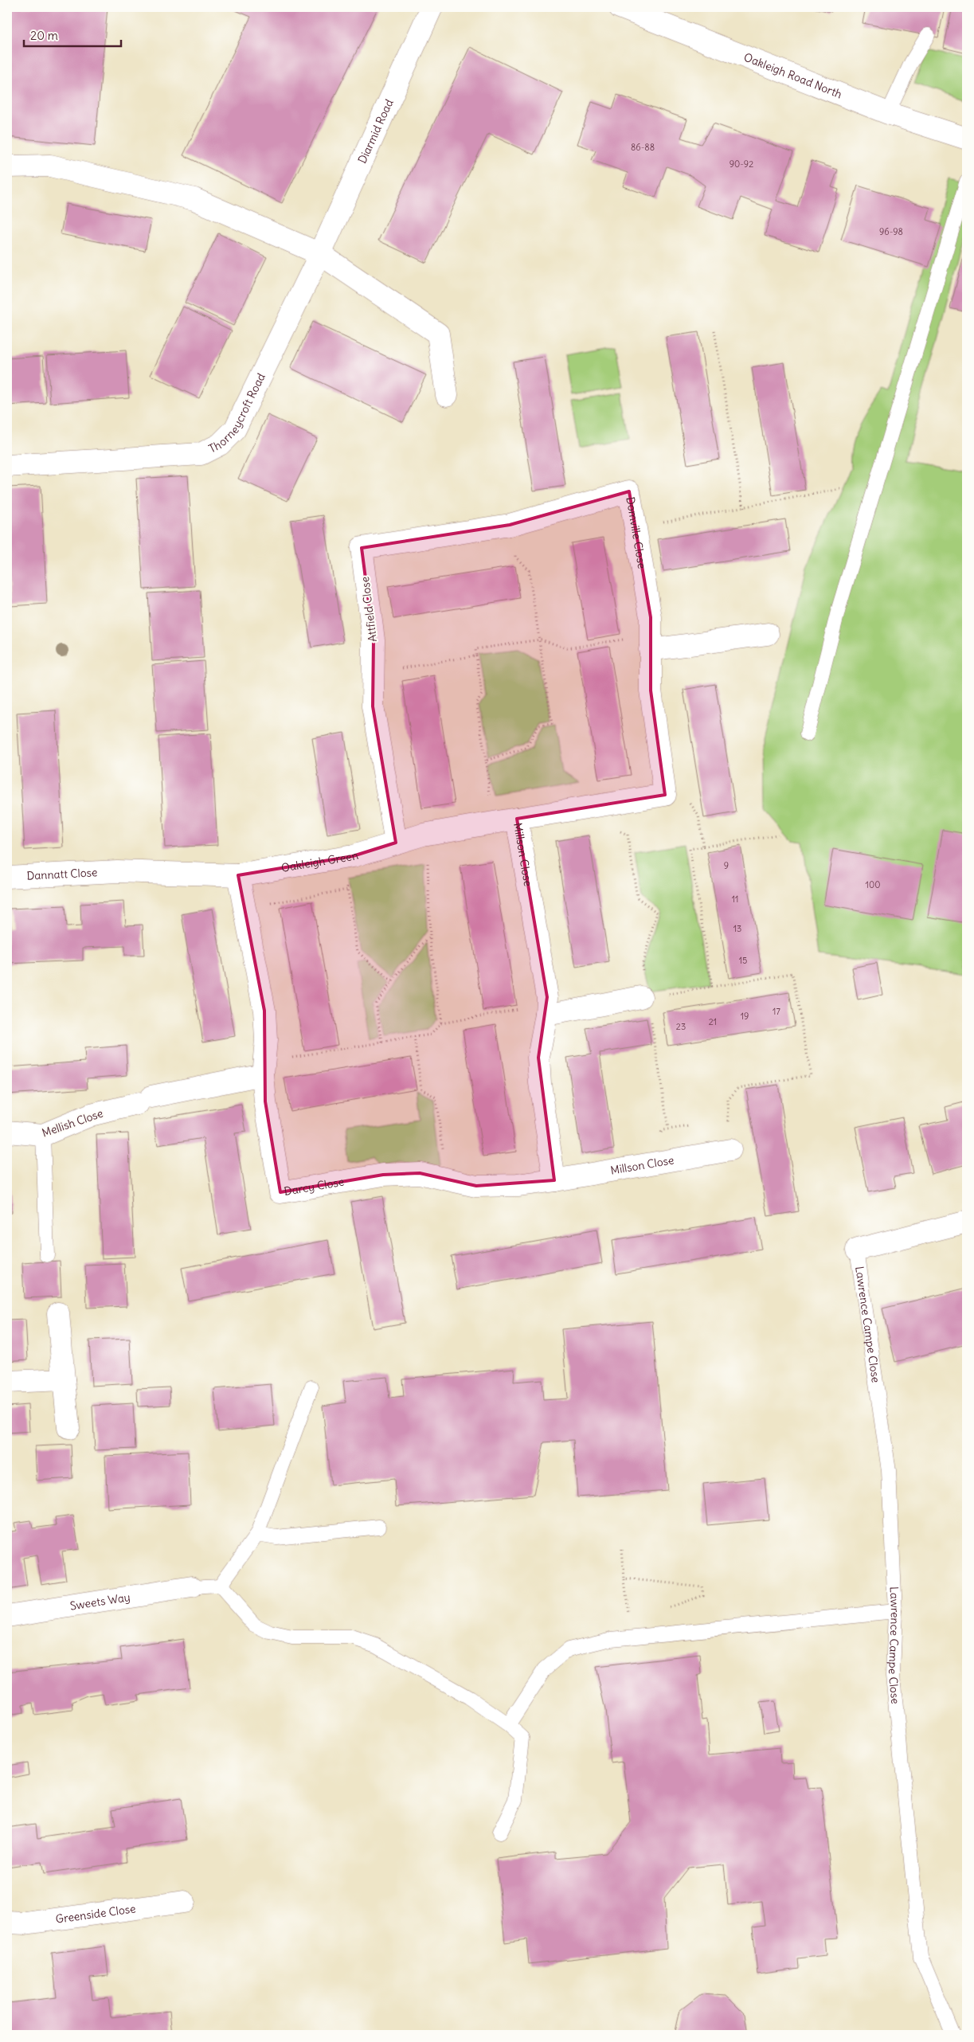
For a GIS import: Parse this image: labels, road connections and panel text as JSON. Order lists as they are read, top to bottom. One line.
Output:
{"streets":{"street":["Oakleigh Road North","Diarmid Road","Thorneycroft Road","Domville Close","Attfield Close","Millson Close","Oakleigh Green","Dannatt Close","Mellish Close","Darcy Close","Sweets Way","Greenside Close"],"lane":["Lawrence Campe Close"]},"crossings":[["Diarmid Road","Thorneycroft Road"],["Domville Close","Attfield Close"],["Domville Close","Millson Close"],["Attfield Close","Oakleigh Green"],["Millson Close","Oakleigh Green"],["Millson Close","Darcy Close"],["Oakleigh Green","Dannatt Close"],["Oakleigh Green","Darcy Close"],["Mellish Close","Darcy Close"]],"house_numbers":["86-88","90-92","96-98","9","100","11","13","15","17","19","21","23"],"scale_bar":"20 m"}
